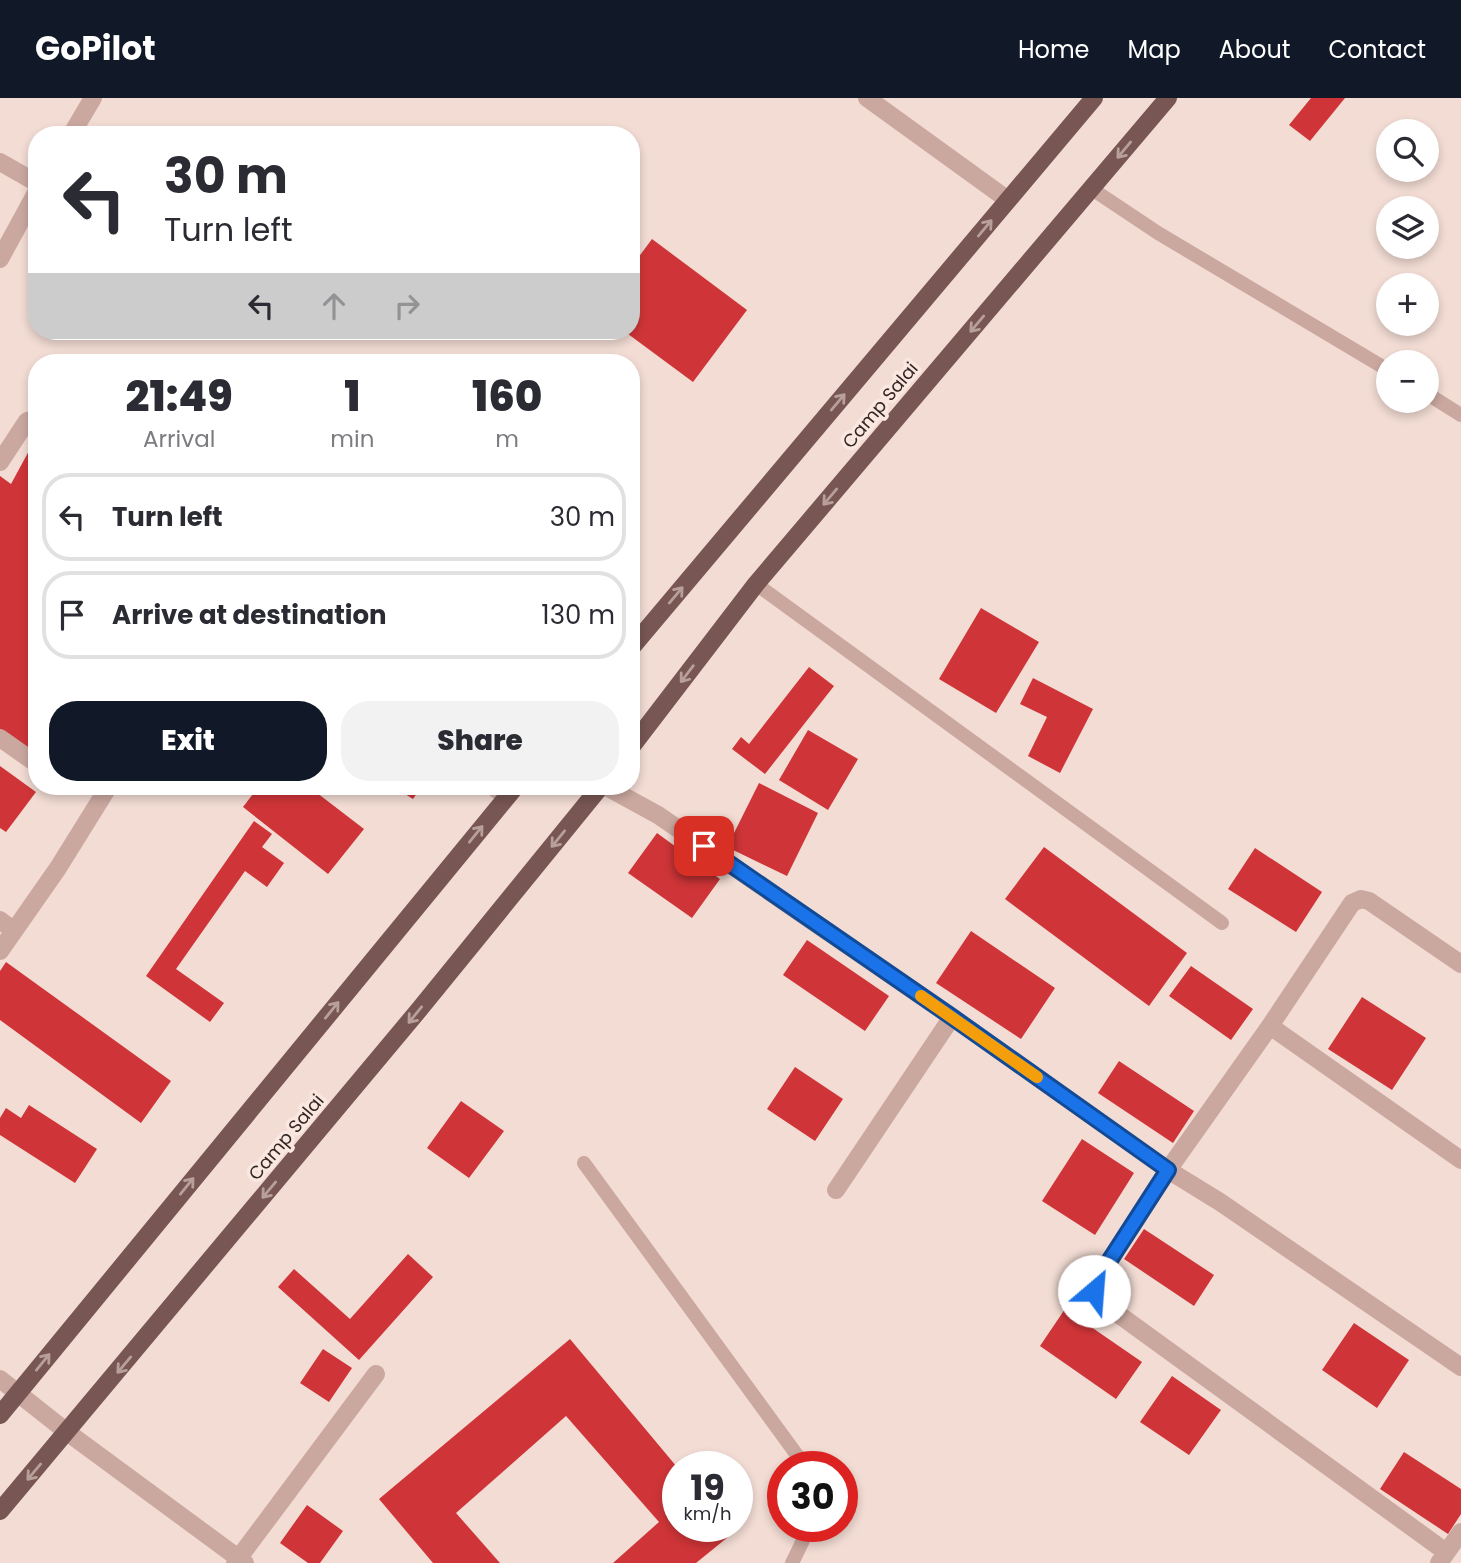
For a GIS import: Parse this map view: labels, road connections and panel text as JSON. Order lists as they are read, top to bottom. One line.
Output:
{"streets":{"main road":["Camp Salai"]},"page":{"header":"GoPilot","nav":["Home","Map","About","Contact"],"map_buttons":["+","−"],"turn":["30 m","Turn left"],"eta":["21:49","Arrival","1","min","160","m"],"list":[{"name":"Turn left","value":"30 m"},{"name":"Arrive at destination","value":"130 m"}],"buttons":["Exit","Share"],"speed":"19 km/h","limit":"30"}}
